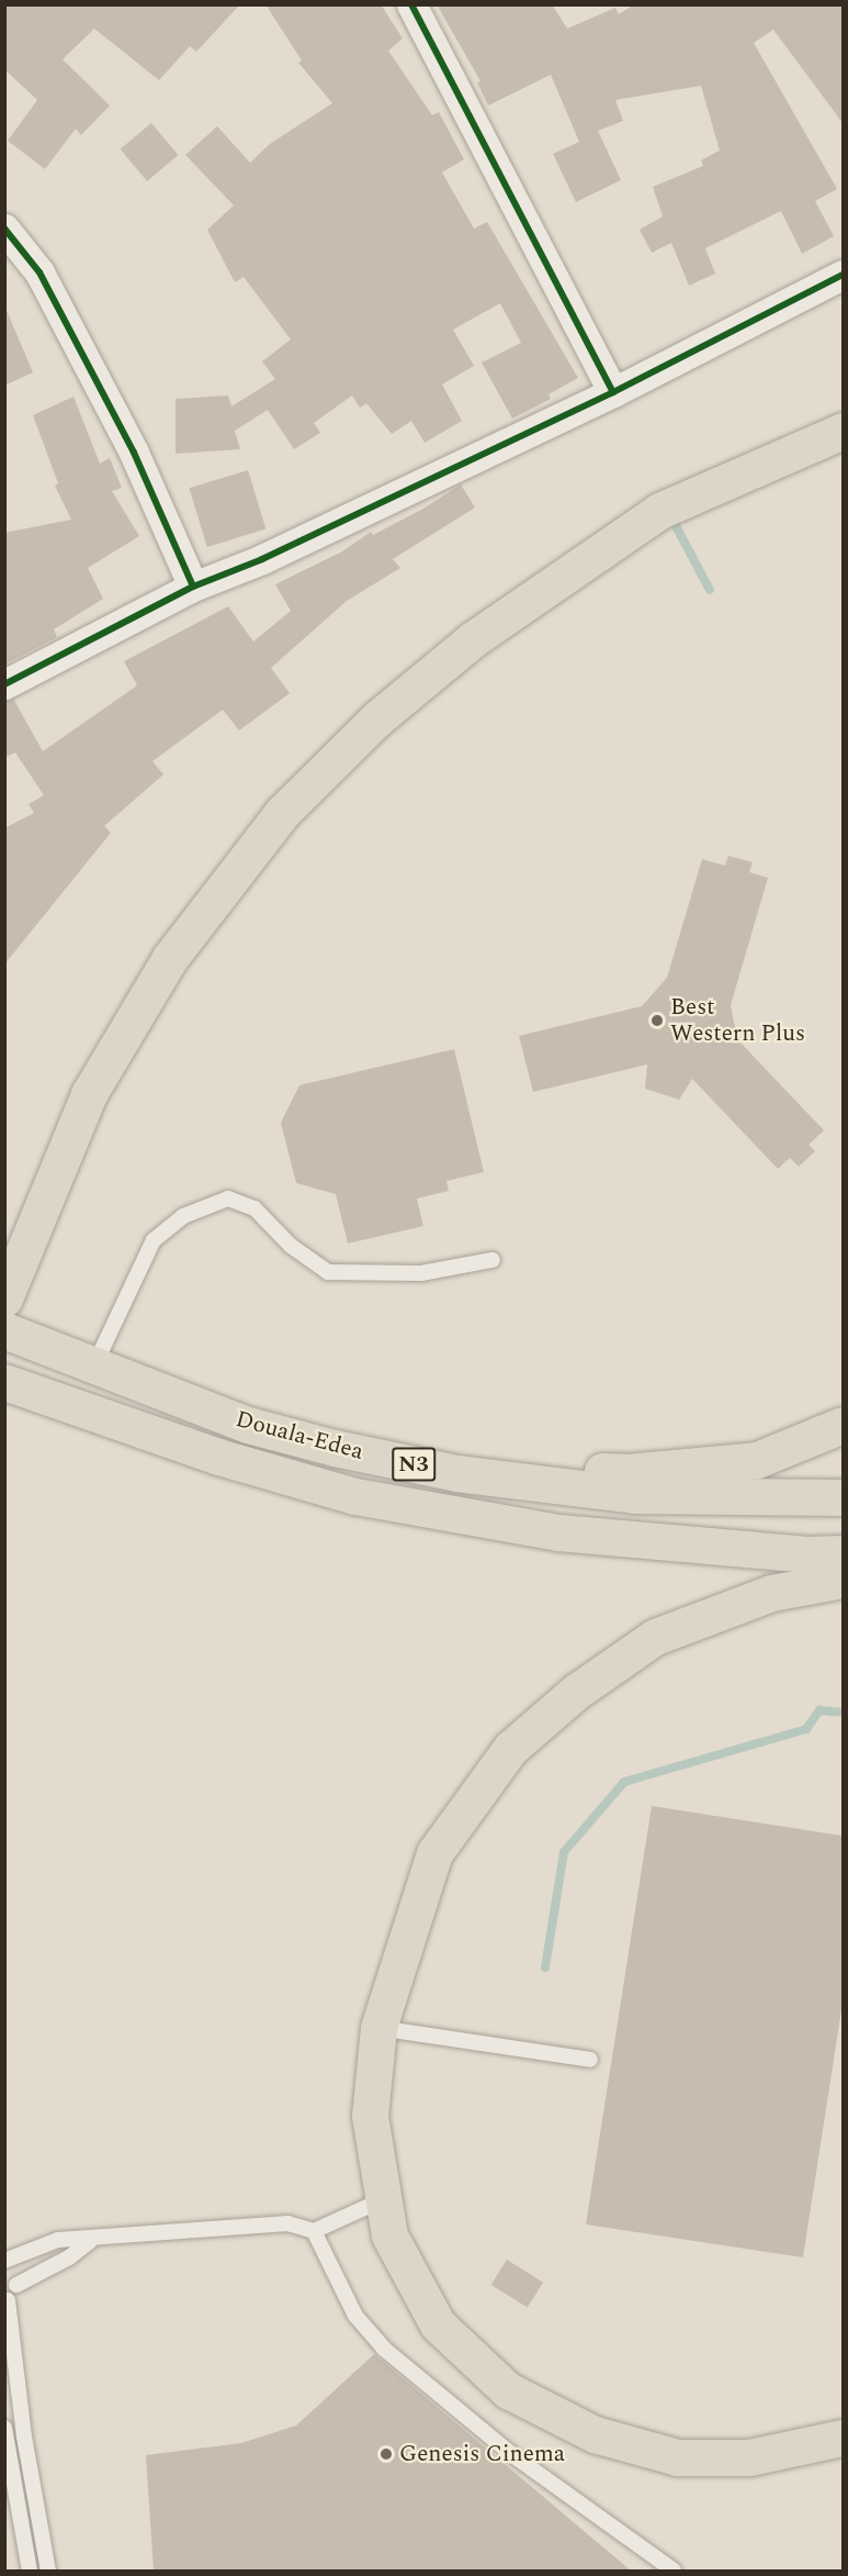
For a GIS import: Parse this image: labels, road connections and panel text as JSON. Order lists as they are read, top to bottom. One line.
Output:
{"streets":{"highway":["Douala-Edea","N3"]},"places":["Best Western Plus","Genesis Cinema"]}
